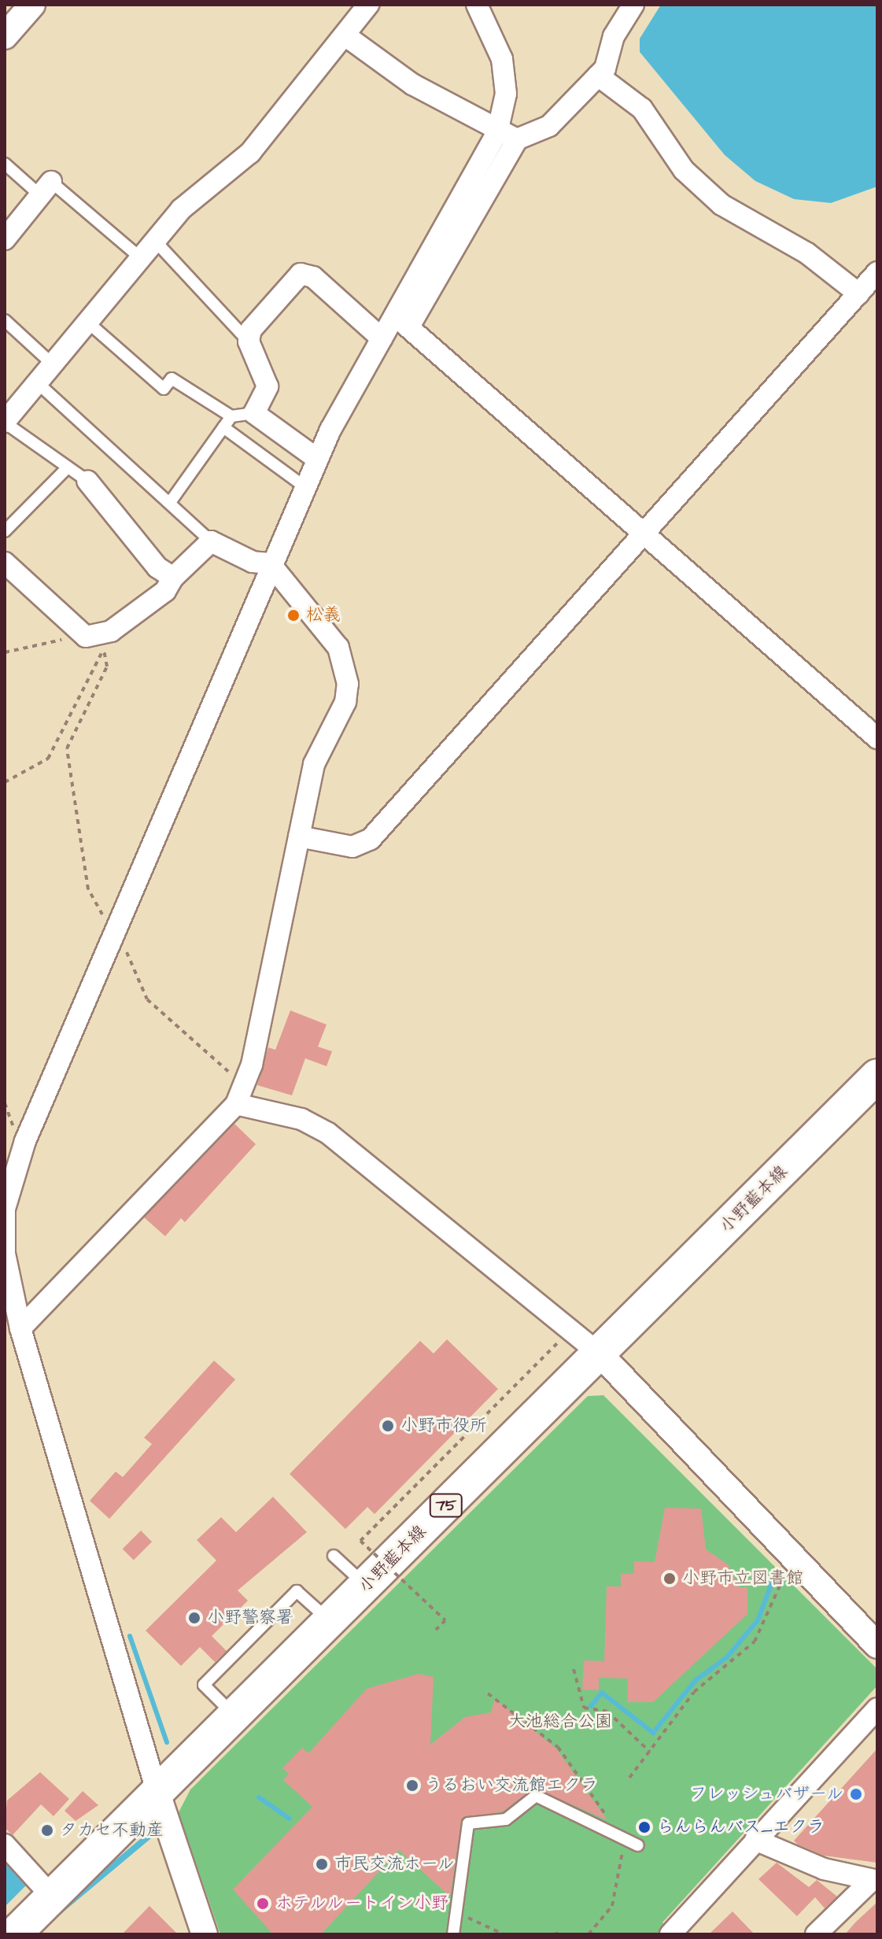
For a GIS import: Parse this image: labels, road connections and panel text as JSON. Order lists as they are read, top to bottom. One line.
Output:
{"streets":{"main road":["小野藍本線","75"]},"parks":["大池総合公園"],"places":["松義","小野市役所","小野市立図書館","小野警察署","うるおい交流館エクラ","フレッシュバザール","らんらんバス_エクラ","タカセ不動産","市民交流ホール","ホテルルートイン小野"]}
